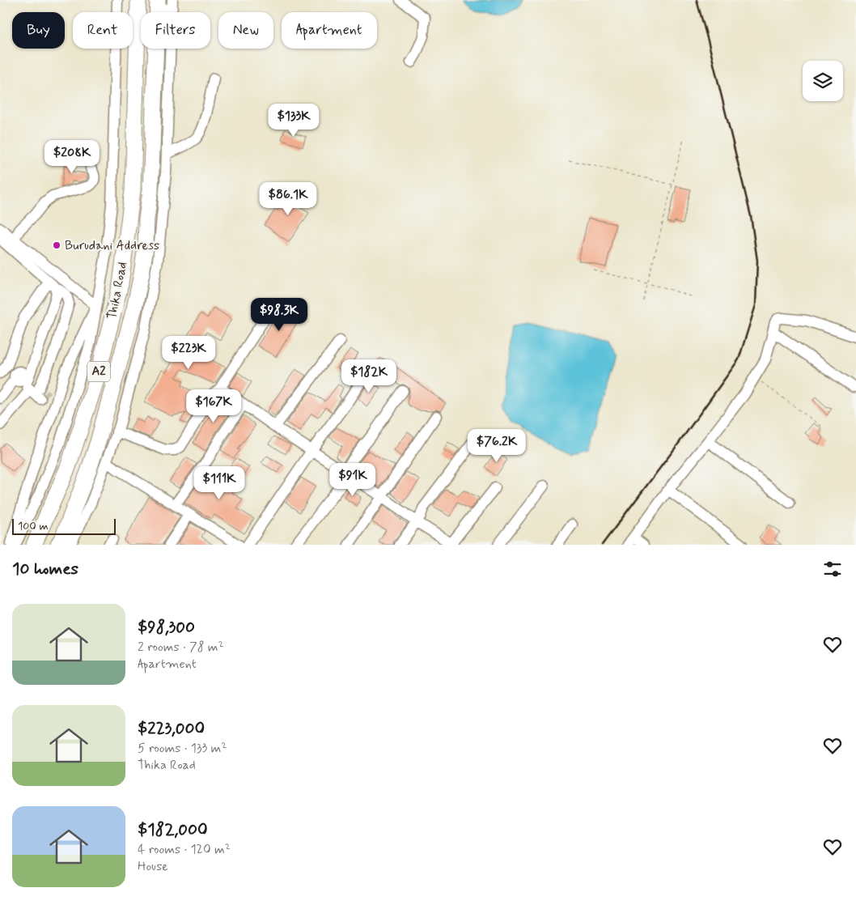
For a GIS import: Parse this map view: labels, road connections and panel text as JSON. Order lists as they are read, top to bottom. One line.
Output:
{"streets":{"highway":["Thika Road","A2"]},"places":["Burudani Address"],"scale_bar":"100 m","page":{"chip":["Buy","Rent","Filters","New","Apartment"],"price":["$133K","$208K","$86.1K","$98.3K","$223K","$182K","$167K","$76.2K","$91K","$111K"],"scale":"100 m","heading":"10 homes","list":[{"name":"$98,300","note":"2 rooms · 78 m² · Apartment"},{"name":"$223,000","note":"5 rooms · 133 m² · Thika Road"},{"name":"$182,000","note":"4 rooms · 120 m² · House"}]}}
